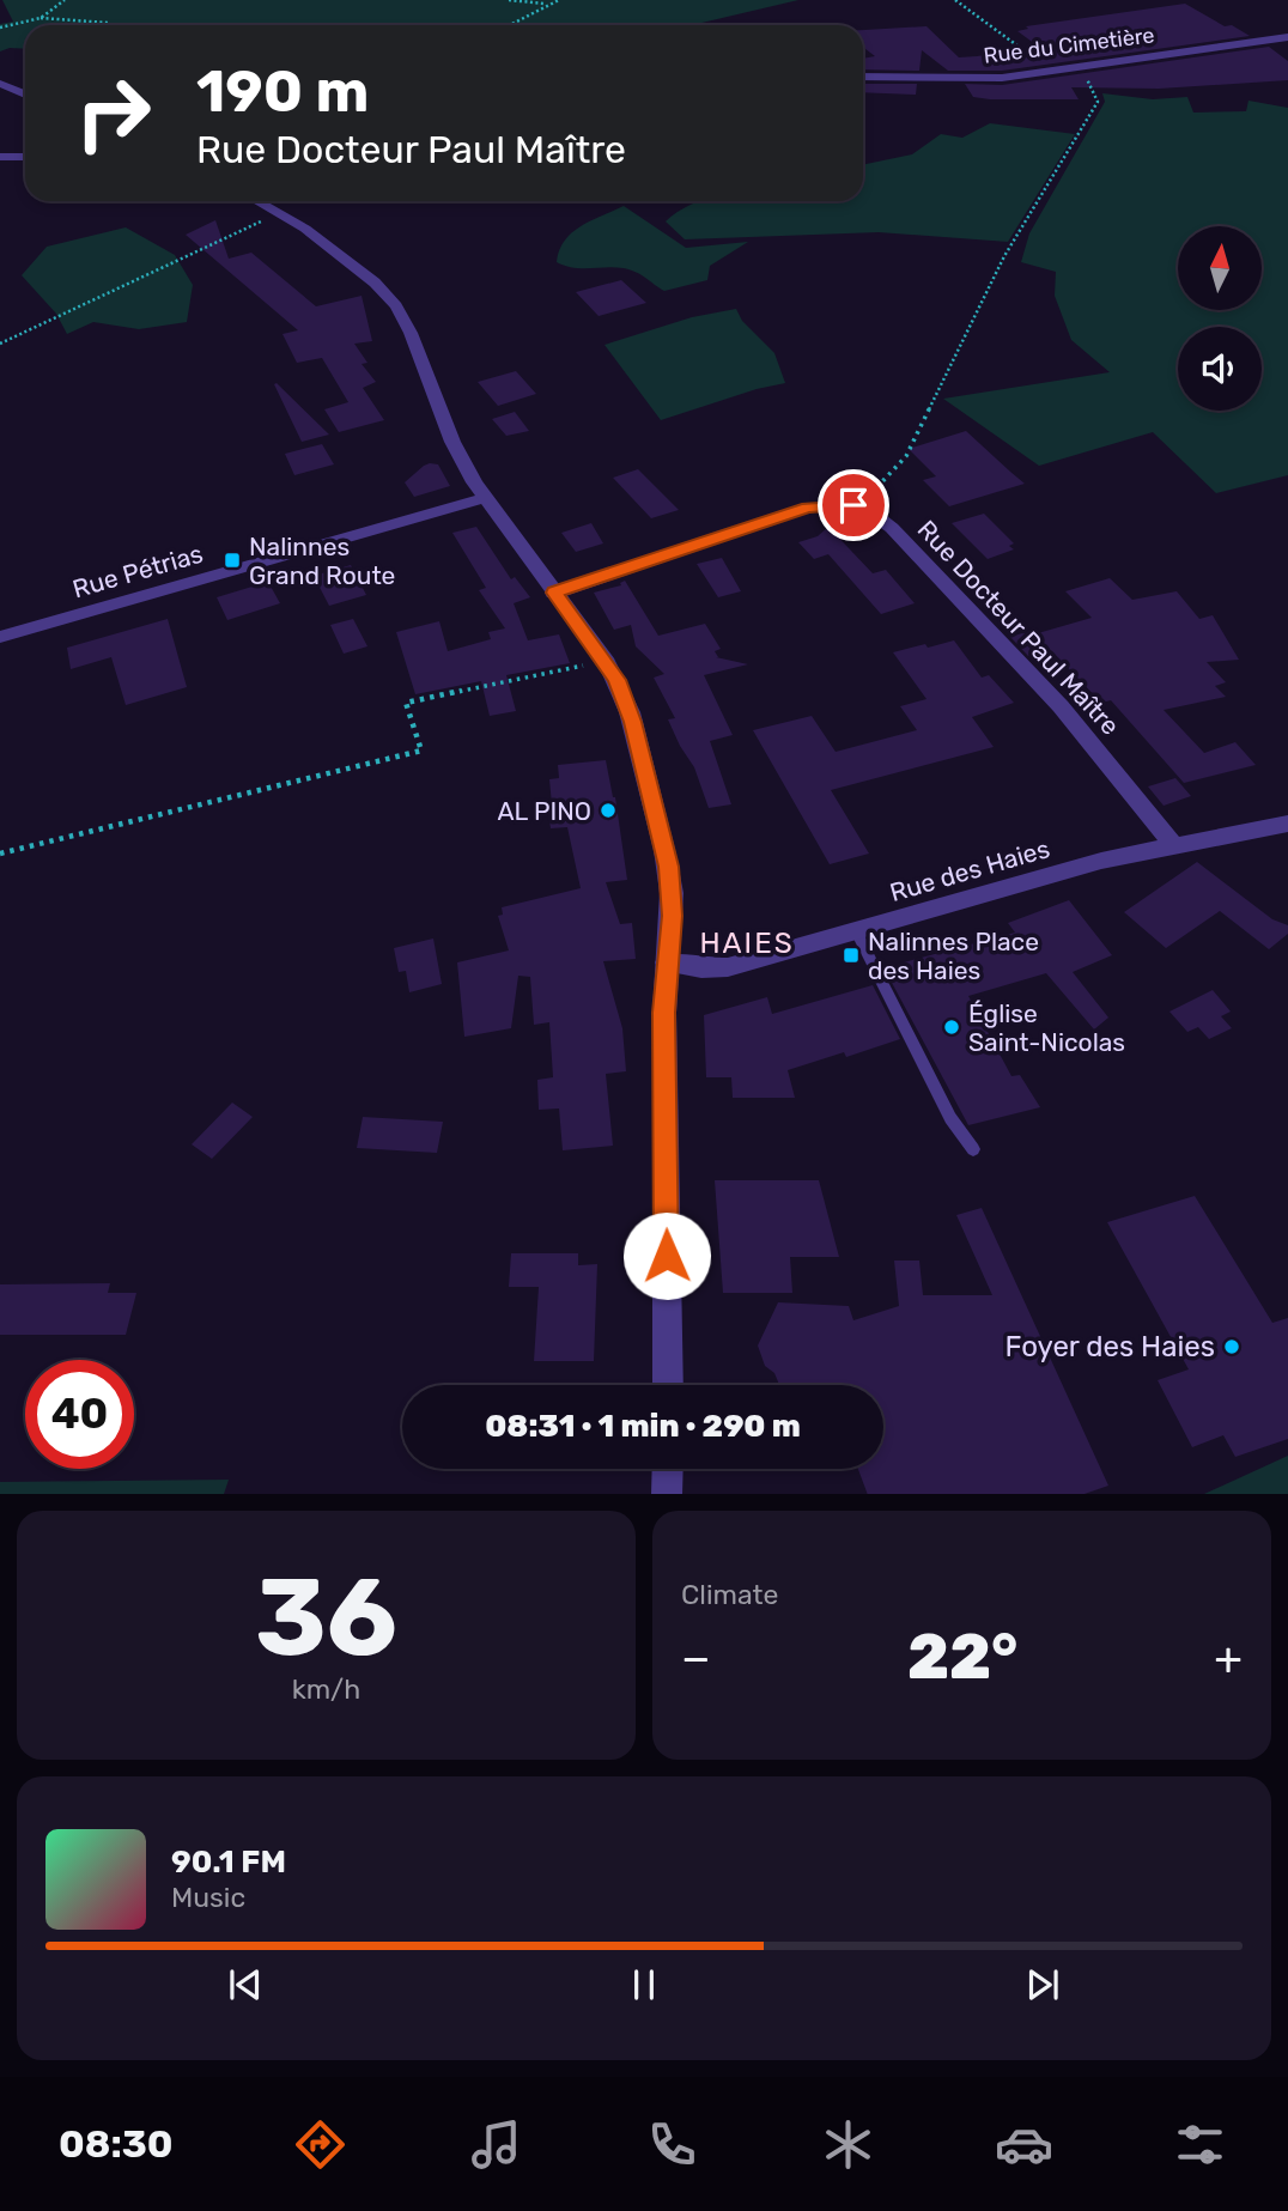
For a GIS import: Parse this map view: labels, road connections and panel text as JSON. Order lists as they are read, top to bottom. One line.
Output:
{"streets":{"street":["Rue du Cimetière","Rue Pétrias","Rue Docteur Paul Maître","Rue des Haies"]},"crossings":[["Rue Docteur Paul Maître","Rue des Haies"]],"districts":["HAIES"],"places":{"transit":["Nalinnes Grand Route","Nalinnes Place des Haies"],"other":["AL PINO","Église Saint-Nicolas","Foyer des Haies"]},"north":"top","page":{"turn":["190 m","Rue Docteur Paul Maître"],"limit":"40","trip":"08:31 · 1 min · 290 m","tile":[["36","km/h"],"Climate"],"heat":["−","22°","+"],"song":["90.1 FM","Music"],"tabs":"08:30"}}
